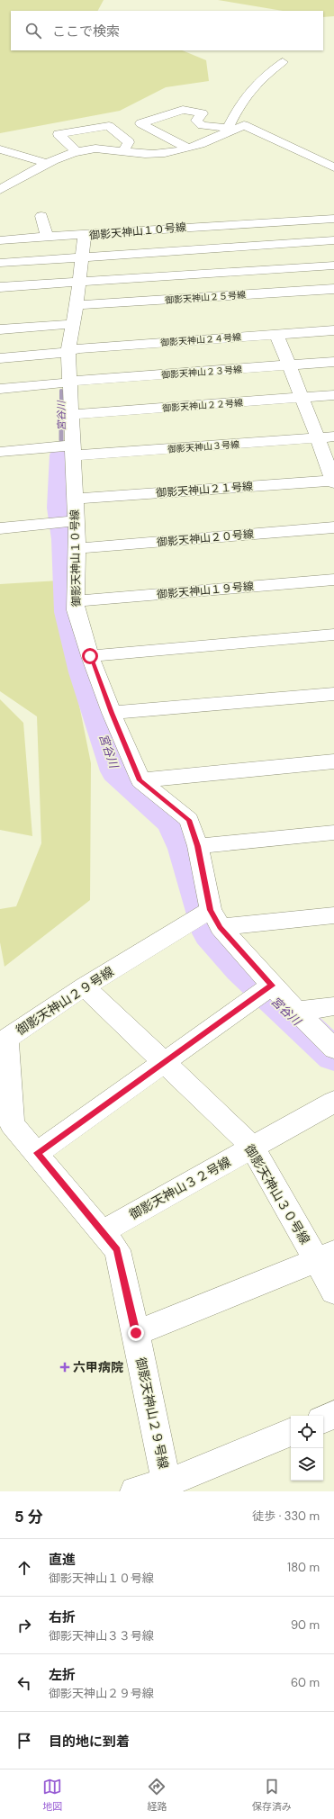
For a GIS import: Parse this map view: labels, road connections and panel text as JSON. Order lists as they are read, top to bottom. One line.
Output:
{"streets":{"street":["御影天神山１０号線","御影天神山２５号線","御影天神山２４号線","御影天神山２３号線","御影天神山２２号線","御影天神山３号線","御影天神山２１号線","御影天神山２０号線","御影天神山１９号線","御影天神山２９号線","御影天神山３２号線","御影天神山３０号線"]},"crossings":[["御影天神山１０号線","御影天神山２５号線"],["御影天神山１０号線","御影天神山２４号線"],["御影天神山１０号線","御影天神山２３号線"],["御影天神山１０号線","御影天神山２２号線"],["御影天神山１０号線","御影天神山３号線"],["御影天神山１０号線","御影天神山２１号線"],["御影天神山１０号線","御影天神山２０号線"],["御影天神山１０号線","御影天神山１９号線"],["御影天神山１０号線","御影天神山２９号線"],["御影天神山２９号線","御影天神山３２号線"],["御影天神山２９号線","御影天神山３０号線"],["御影天神山３２号線","御影天神山３０号線"]],"water":["宮谷川"],"places":{"health":["六甲病院"]},"page":{"search":"ここで検索","heading":["5 分","徒歩 · 330 m"],"list":[["直進","御影天神山１０号線","180 m"],["右折","御影天神山３３号線","90 m"],["左折","御影天神山２９号線","60 m"],"目的地に到着"],"nav":["地図","経路","保存済み"]}}
